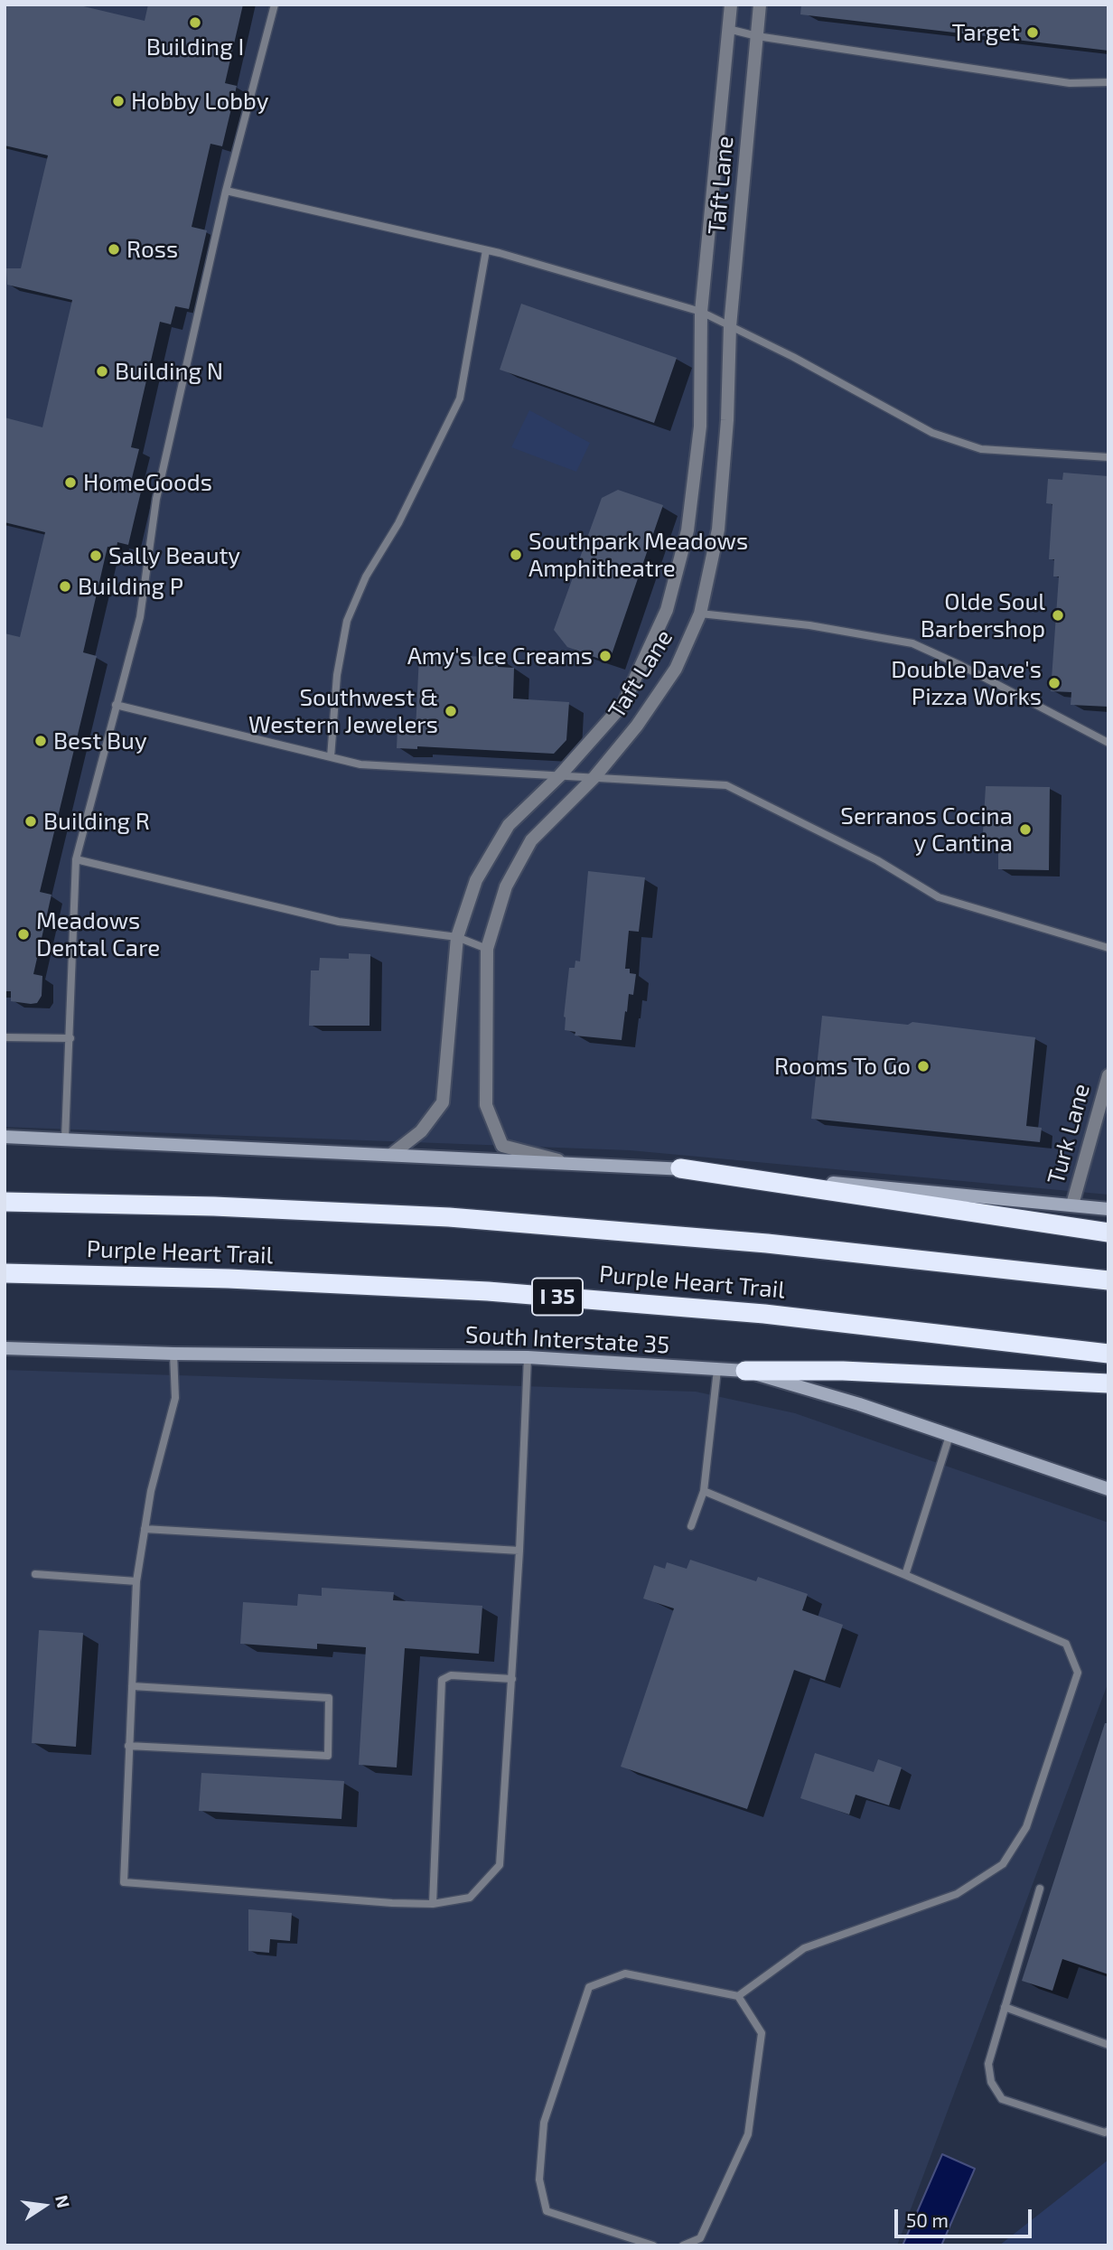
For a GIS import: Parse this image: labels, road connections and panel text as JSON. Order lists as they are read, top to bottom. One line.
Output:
{"streets":{"highway":["Purple Heart Trail","I 35"],"main road":["South Interstate 35"],"street":["Taft Lane","Turk Lane"]},"places":["Building I","Target","Hobby Lobby","Ross","Building N","HomeGoods","Southpark Meadows Amphitheatre","Sally Beauty","Building P","Olde Soul Barbershop","Amy's Ice Creams","Double Dave's Pizza Works","Southwest & Western Jewelers","Best Buy","Building R","Serranos Cocina y Cantina","Meadows Dental Care","Rooms To Go"],"scale_bar":"50 m","north":"right"}
